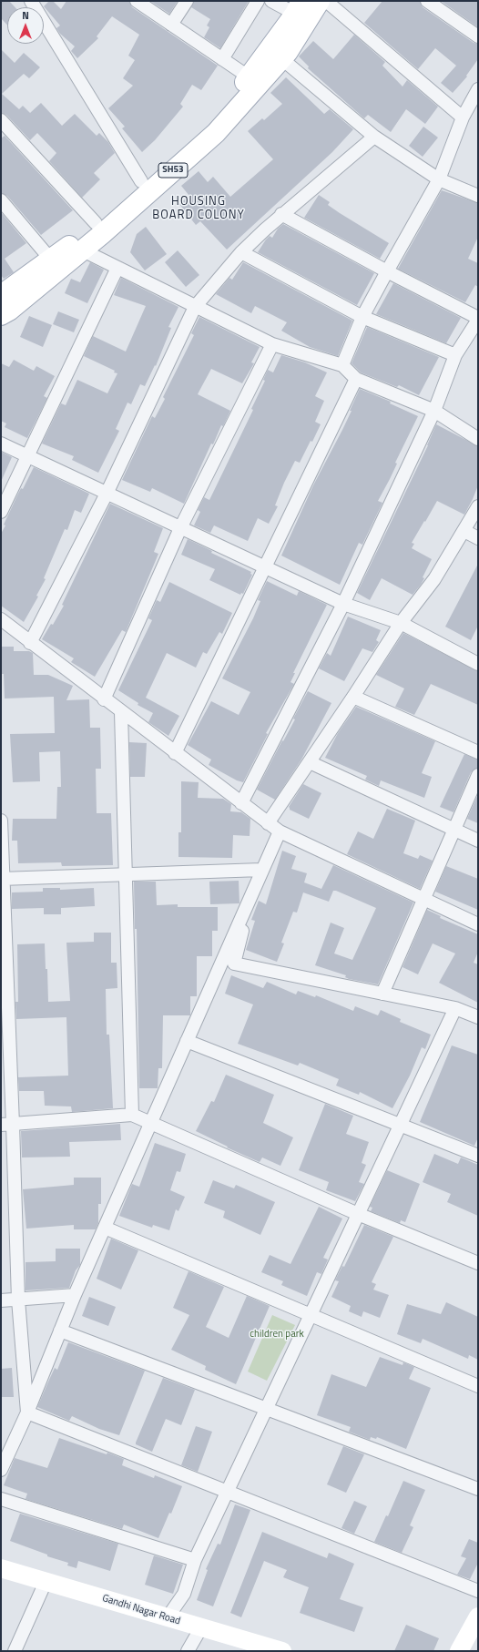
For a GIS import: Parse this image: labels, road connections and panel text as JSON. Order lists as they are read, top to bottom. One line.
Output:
{"streets":{"main road":["SH53"],"street":["Gandhi Nagar Road"]},"districts":["HOUSING BOARD COLONY"],"parks":["children park"],"north":"top"}
